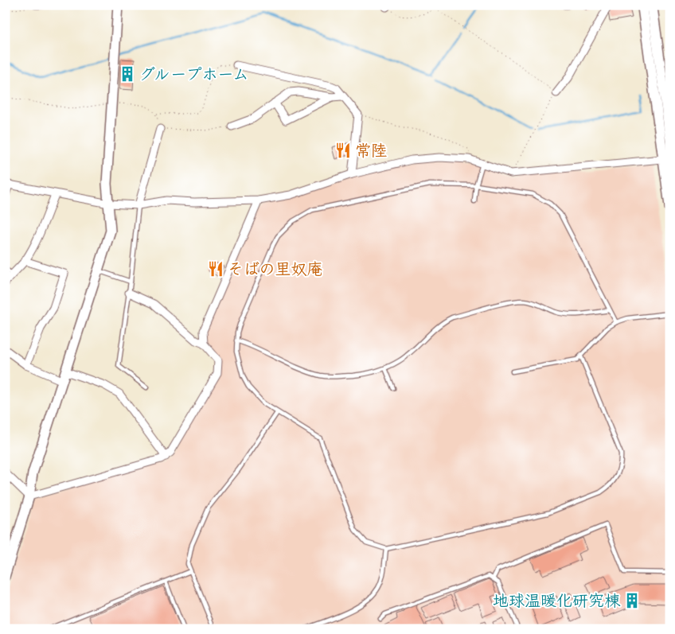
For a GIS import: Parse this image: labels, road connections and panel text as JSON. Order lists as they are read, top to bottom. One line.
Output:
{"places":{"building":["グループホーム","地球温暖化研究棟"],"restaurant":["常陸","そばの里奴庵"]}}
